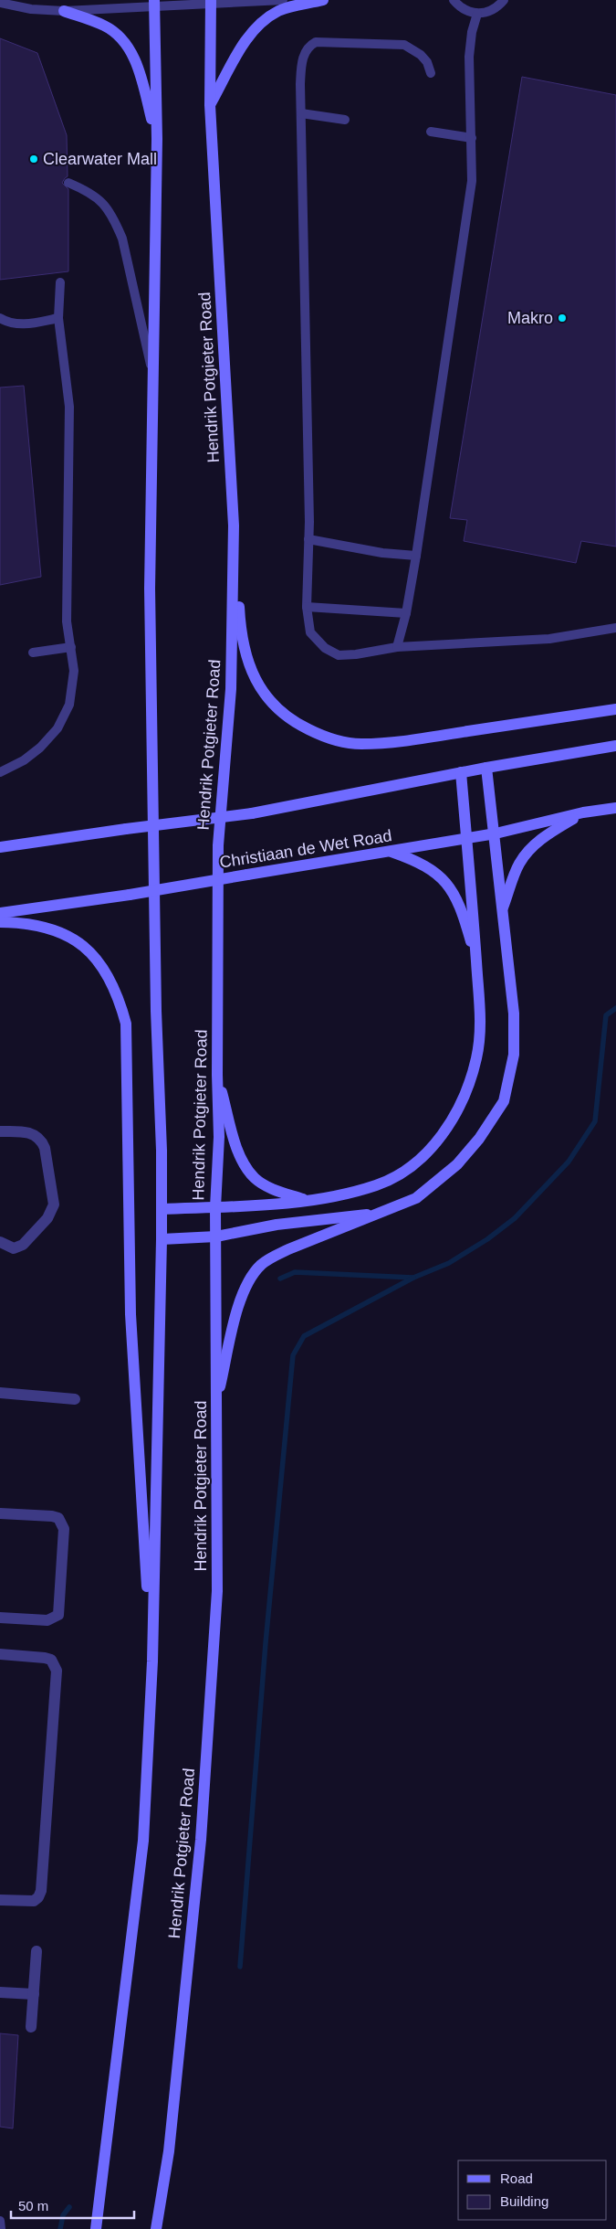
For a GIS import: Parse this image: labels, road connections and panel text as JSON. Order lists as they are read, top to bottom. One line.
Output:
{"streets":{"main road":["Hendrik Potgieter Road","Christiaan de Wet Road"]},"places":["Clearwater Mall","Makro"],"legend":["Road","Building"],"scale_bar":"50 m"}
